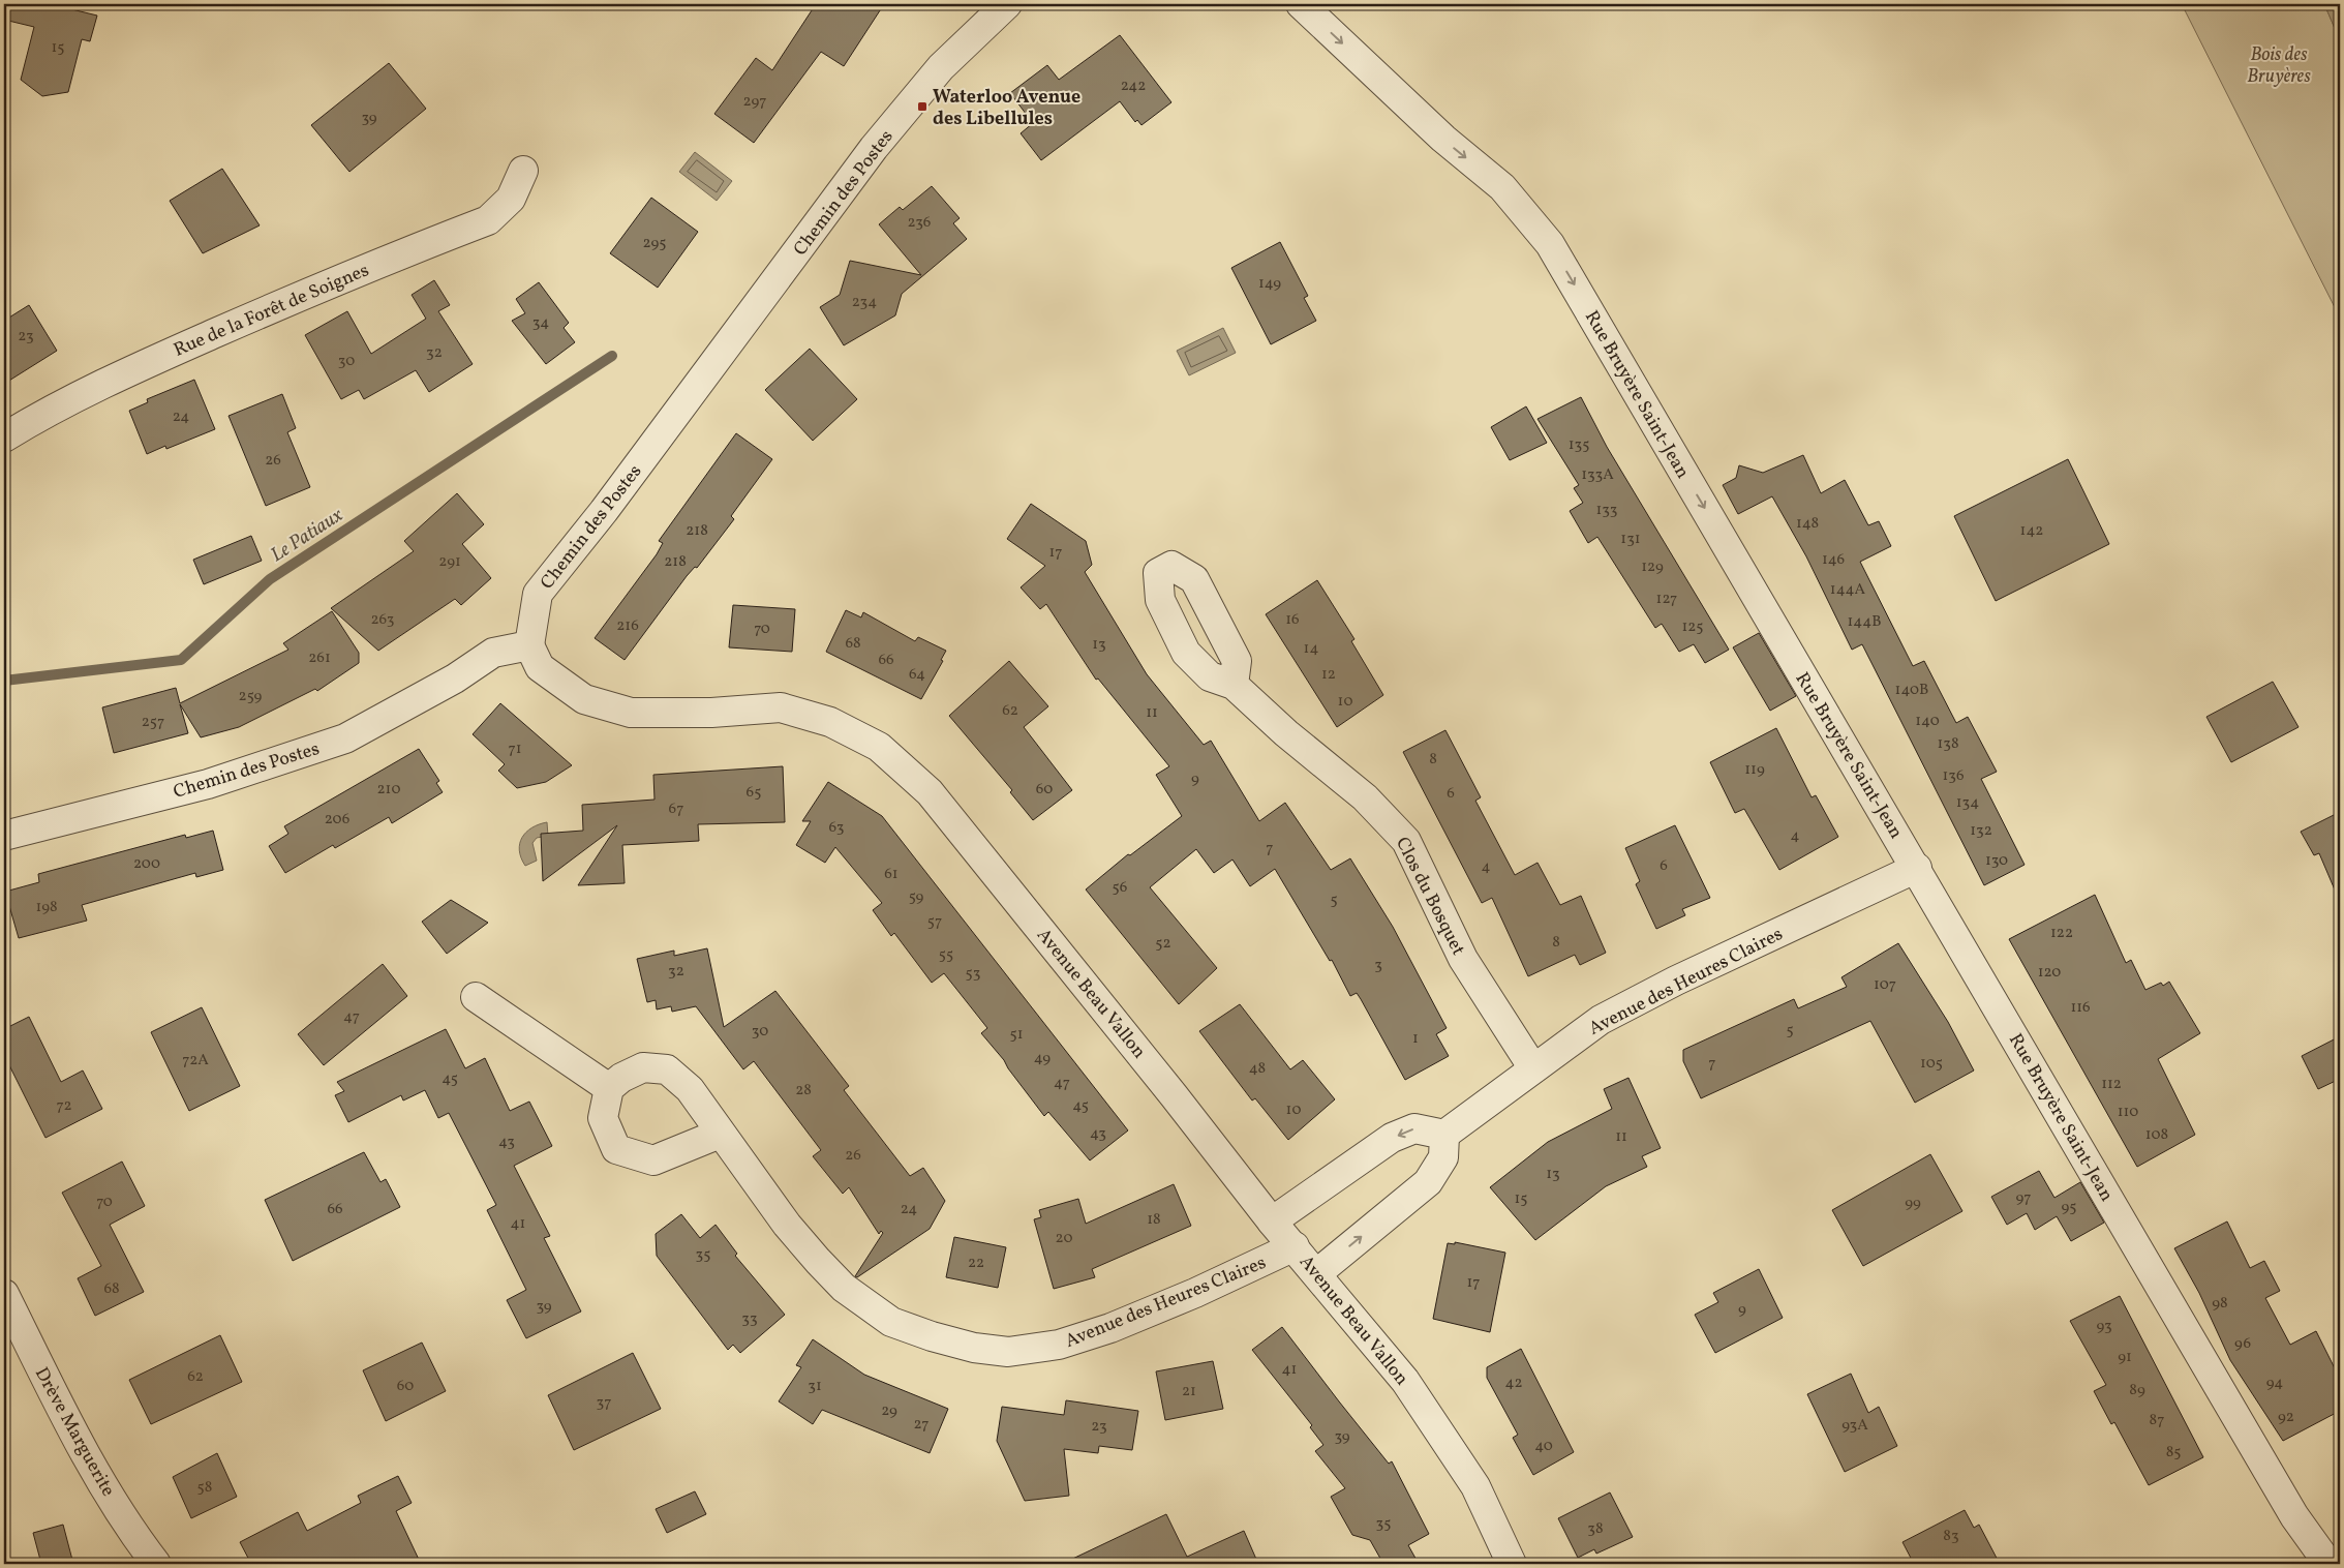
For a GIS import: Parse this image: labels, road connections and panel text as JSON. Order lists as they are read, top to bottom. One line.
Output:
{"streets":{"street":["Chemin des Postes","Rue de la Forêt de Soignes","Rue Bruyère Saint-Jean","Clos du Bosquet","Avenue des Heures Claires","Avenue Beau Vallon","Drève Marguerite"]},"crossings":[["Chemin des Postes","Avenue Beau Vallon"],["Rue Bruyère Saint-Jean","Avenue des Heures Claires"],["Clos du Bosquet","Avenue des Heures Claires"],["Avenue des Heures Claires","Avenue Beau Vallon"]],"one_way":["Rue Bruyère Saint-Jean"],"water":["Le Patiaux"],"parks":["Bois des Bruyères"],"places":{"transit":["Waterloo Avenue des Libellules"]},"house_numbers":["15","242","297","39","236","295","149","234","34","23","32","30","24","135","26","133A","133","148","218","142","131","17","146","291","218","129","144A","127","263","16","144B","216","125","70","68","13","14","261","66","64","12","140B","259","10","62","11","140","257","138","71","8","119","136","9","210","60","65","6","134","67","206","63","132","4","7","130","200","6","4","61","56","59","5","198","57","122","8","52","55","3","32","120","53","107","116","47","5","30","51","1","49","72A","7","105","48","45","47","112","28","72","45","10","110","43","108","11","43","26","13","97","15","70","99","95","66","24","18","41","20","35","22","17","68","98","39","9","33","93","96","91","41","62","42","94","60","31","89","21","37","29","92","87","27","93A","23","39","40","85","58","35","38","83"]}
